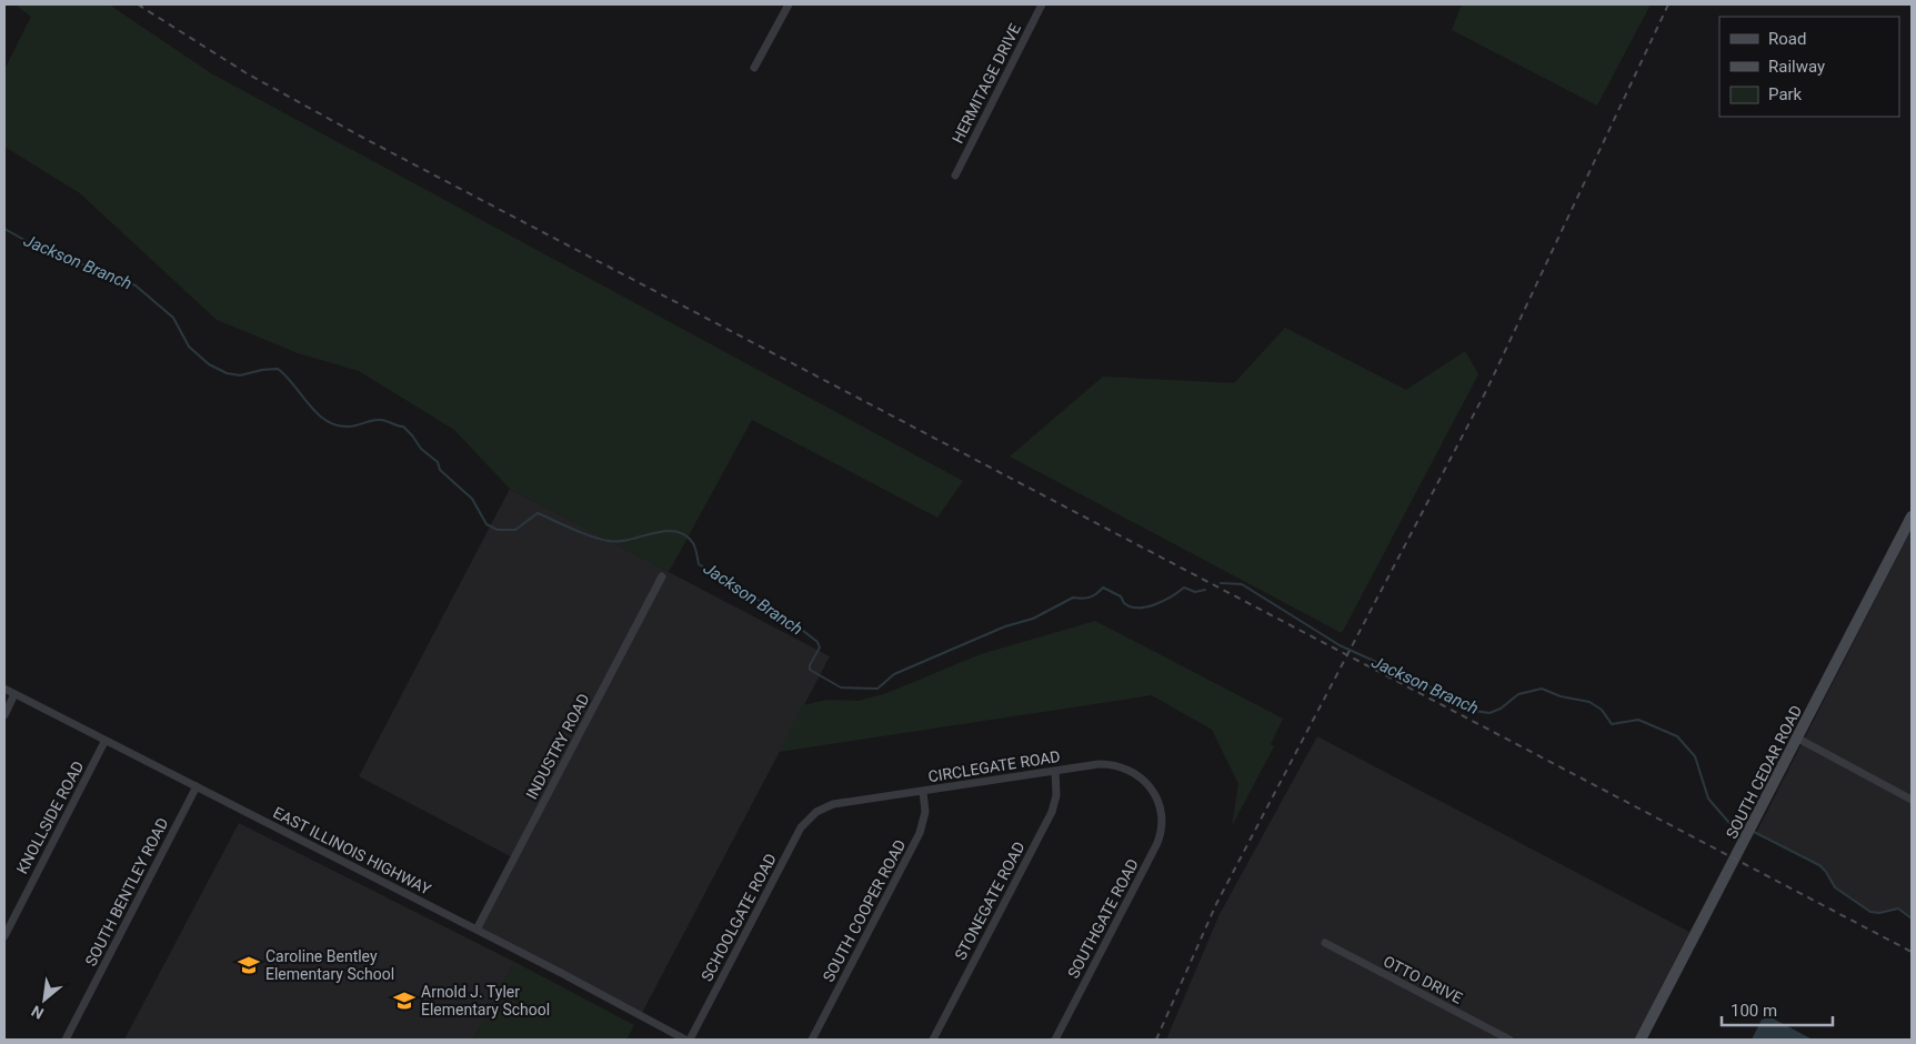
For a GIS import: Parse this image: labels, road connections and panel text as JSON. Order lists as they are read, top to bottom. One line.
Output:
{"streets":{"main road":["SOUTH CEDAR ROAD"],"street":["HERMITAGE DRIVE","INDUSTRY ROAD","CIRCLEGATE ROAD","KNOLLSIDE ROAD","EAST ILLINOIS HIGHWAY","SOUTH BENTLEY ROAD","STONEGATE ROAD","SOUTH COOPER ROAD","SCHOOLGATE ROAD","SOUTHGATE ROAD","OTTO DRIVE"]},"crossings":[["INDUSTRY ROAD","EAST ILLINOIS HIGHWAY"],["CIRCLEGATE ROAD","STONEGATE ROAD"],["CIRCLEGATE ROAD","SOUTH COOPER ROAD"],["CIRCLEGATE ROAD","SCHOOLGATE ROAD"],["CIRCLEGATE ROAD","SOUTHGATE ROAD"],["KNOLLSIDE ROAD","EAST ILLINOIS HIGHWAY"],["EAST ILLINOIS HIGHWAY","SOUTH BENTLEY ROAD"]],"water":["Jackson Branch"],"places":{"school or university":["Caroline Bentley Elementary School","Arnold J. Tyler Elementary School"]},"legend":["Road","Railway","Park"],"scale_bar":"100 m","north":"bottom left"}
